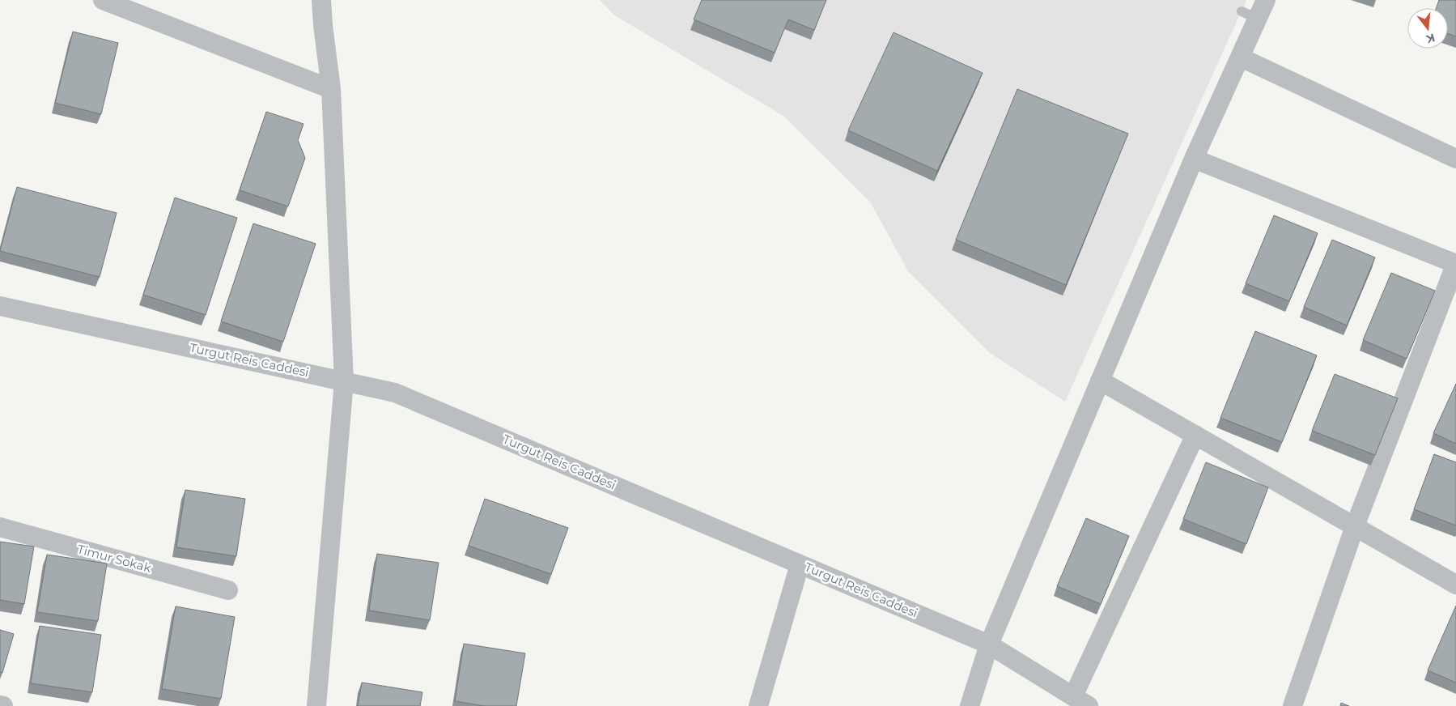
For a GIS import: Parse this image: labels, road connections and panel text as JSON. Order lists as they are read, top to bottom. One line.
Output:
{"streets":{"street":["Turgut Reis Caddesi","Timur Sokak"]},"north":"bottom"}
